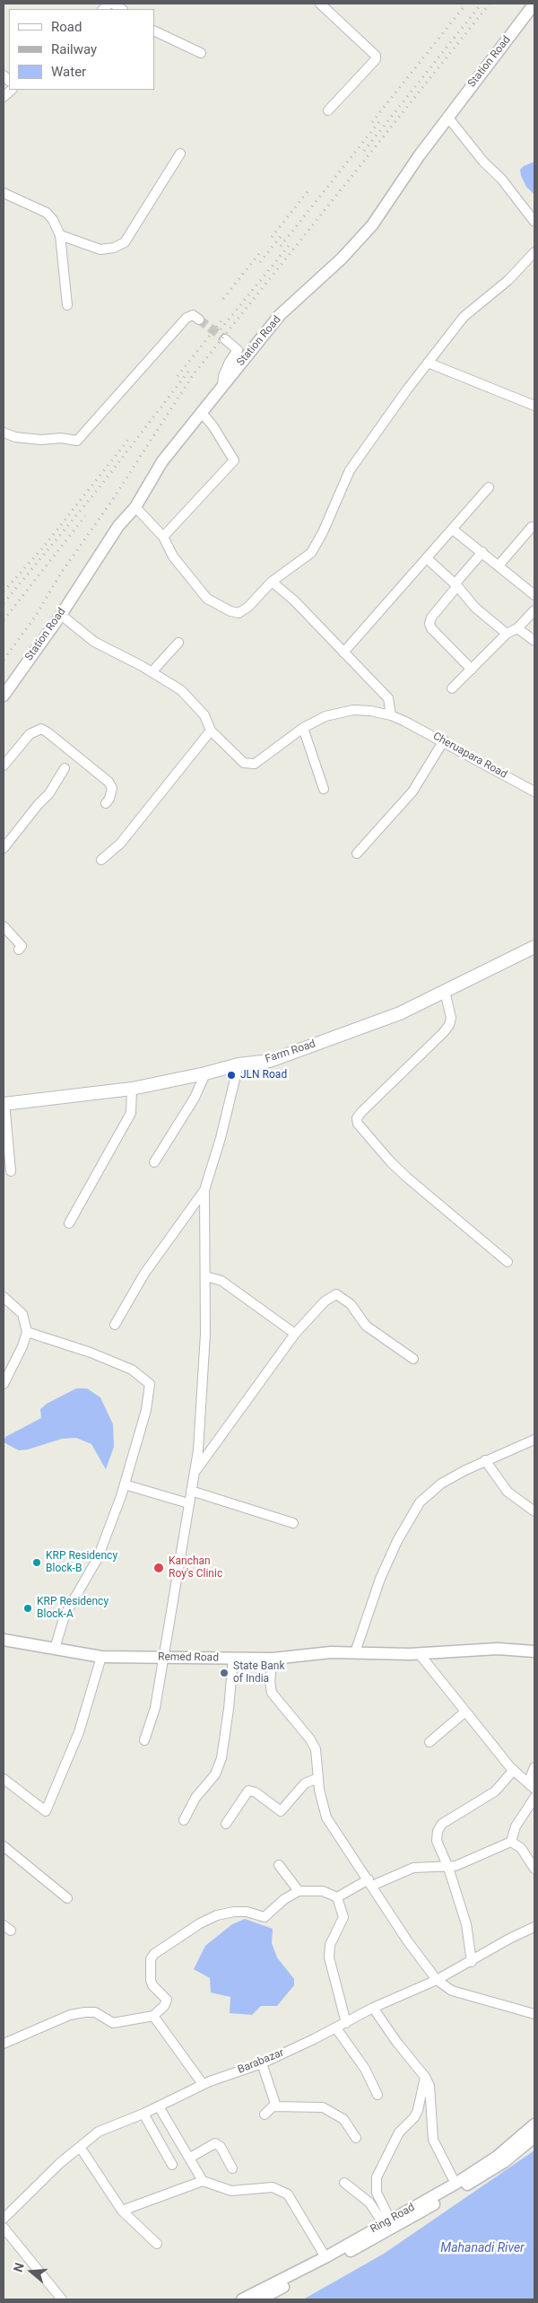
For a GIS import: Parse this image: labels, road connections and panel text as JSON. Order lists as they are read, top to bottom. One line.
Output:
{"streets":{"main road":["Farm Road"],"street":["Station Road","Cheruapara Road","Remed Road","Barabazar","Ring Road"]},"crossings":[["Station Road","Cheruapara Road"]],"water":["Mahanadi River"],"places":["JLN Road","KRP Residency Block-B","Kanchan Roy's Clinic","KRP Residency Block-A","State Bank of India"],"legend":["Road","Railway","Water"],"north":"left"}
